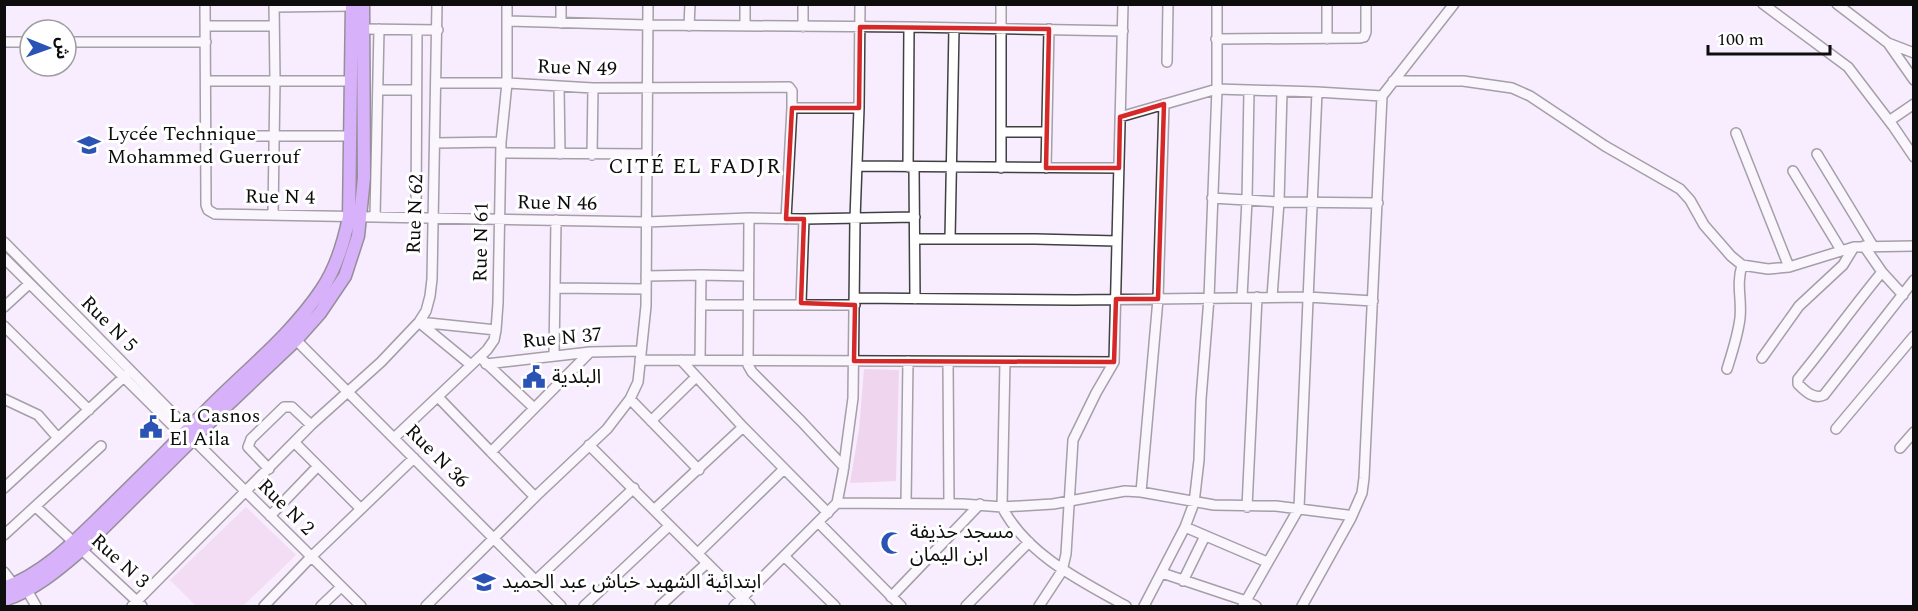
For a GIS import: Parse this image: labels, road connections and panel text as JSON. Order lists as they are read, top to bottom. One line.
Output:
{"streets":{"street":["Rue N 49","Rue N 4","Rue N 46","Rue N 62","Rue N 61","Rue N 5","Rue N 37","Rue N 36","Rue N 2","Rue N 3"]},"crossings":[["Rue N 49","Rue N 62"],["Rue N 49","Rue N 61"],["Rue N 4","Rue N 46"],["Rue N 46","Rue N 62"],["Rue N 46","Rue N 61"],["Rue N 62","Rue N 36"],["Rue N 62","Rue N 2"],["Rue N 62","Rue N 3"],["Rue N 61","Rue N 37"],["Rue N 61","Rue N 36"],["Rue N 5","Rue N 2"]],"districts":["CITÉ EL FADJR"],"places":{"school or university":["Lycée Technique Mohammed Guerrouf","ابتدائية الشهيد خباش عبد الحميد"],"public building":["البلدية","La Casnos El Aila"],"mosque":["مسجد حذيفة ابن اليمان"]},"scale_bar":"100 m","north":"right"}
